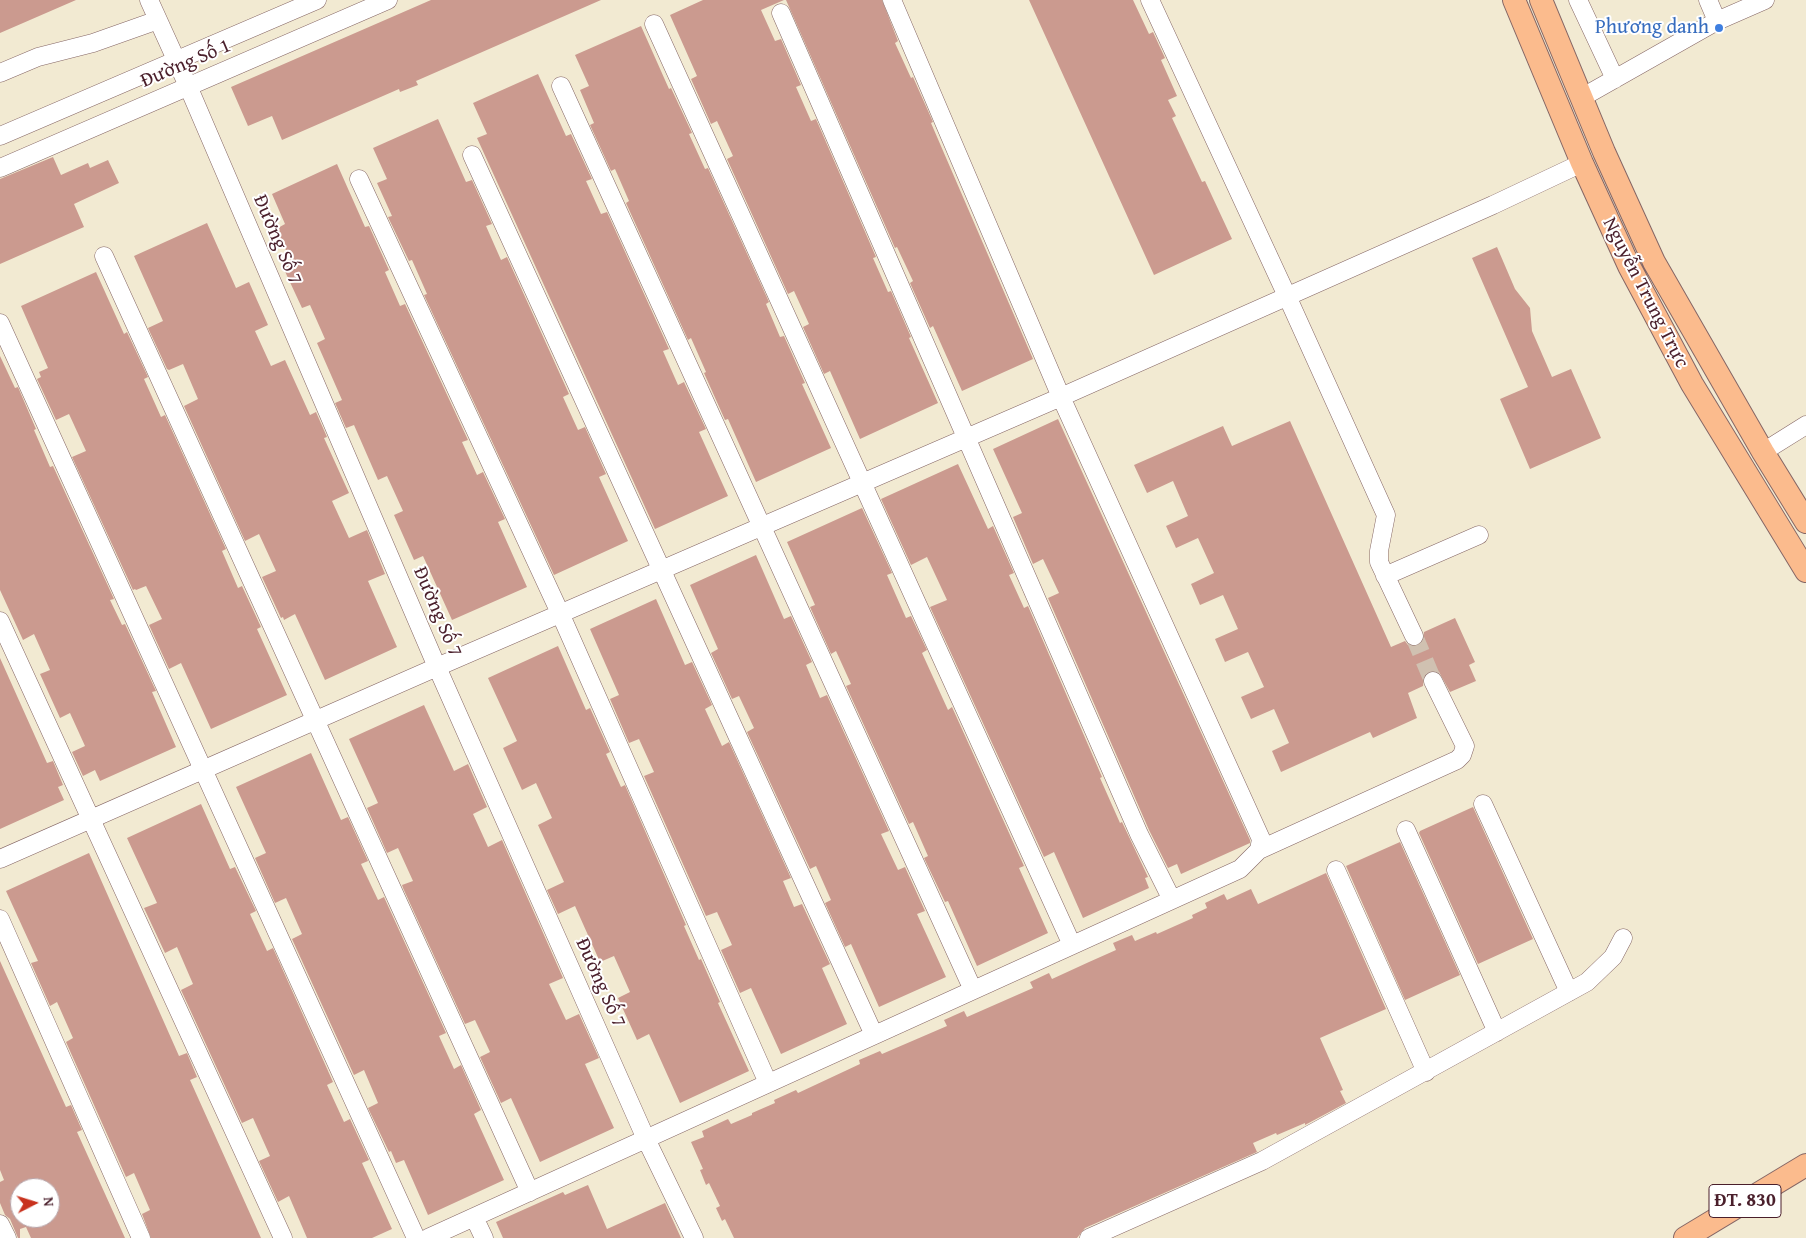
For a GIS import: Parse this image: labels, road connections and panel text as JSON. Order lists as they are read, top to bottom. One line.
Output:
{"streets":{"main road":["Nguyễn Trung Trực","ĐT. 830"],"street":["Đường Số 1","Đường Số 7"]},"crossings":[["Đường Số 1","Đường Số 7"]],"places":["Phương danh"],"north":"right"}
